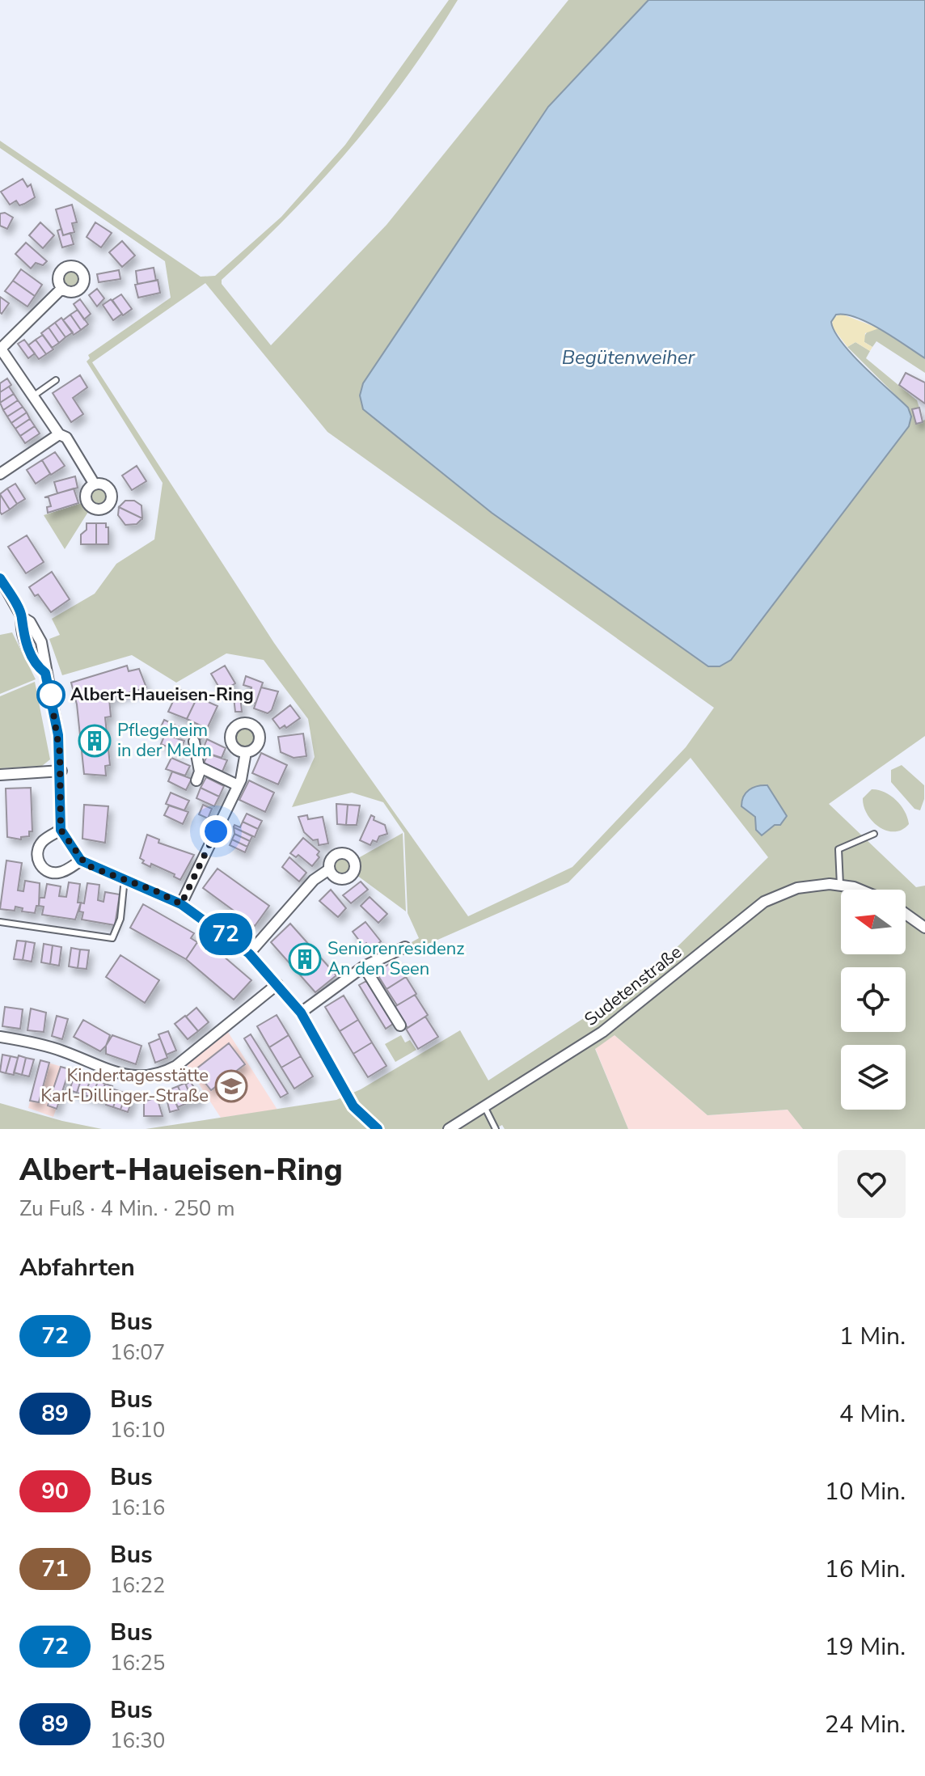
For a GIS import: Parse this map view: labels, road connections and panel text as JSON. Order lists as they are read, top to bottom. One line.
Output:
{"streets":{"street":["Sudetenstraße"]},"water":["Begütenweiher"],"places":{"other":["Albert-Haueisen-Ring"],"building":["Pflegeheim in der Melm","Seniorenresidenz An den Seen"],"school or university":["Kindertagesstätte Karl-Dillinger-Straße"]},"lines":["bus line 72"],"north":"left","page":{"on_map":"72","heading":[["Albert-Haueisen-Ring","Zu Fuß · 4 Min. · 250 m"],"Abfahrten"],"list":[{"mark":"72","name":"Bus","note":"16:07","value":"1 Min."},{"mark":"89","name":"Bus","note":"16:10","value":"4 Min."},{"mark":"90","name":"Bus","note":"16:16","value":"10 Min."},{"mark":"71","name":"Bus","note":"16:22","value":"16 Min."},{"mark":"72","name":"Bus","note":"16:25","value":"19 Min."},{"mark":"89","name":"Bus","note":"16:30","value":"24 Min."}]}}
